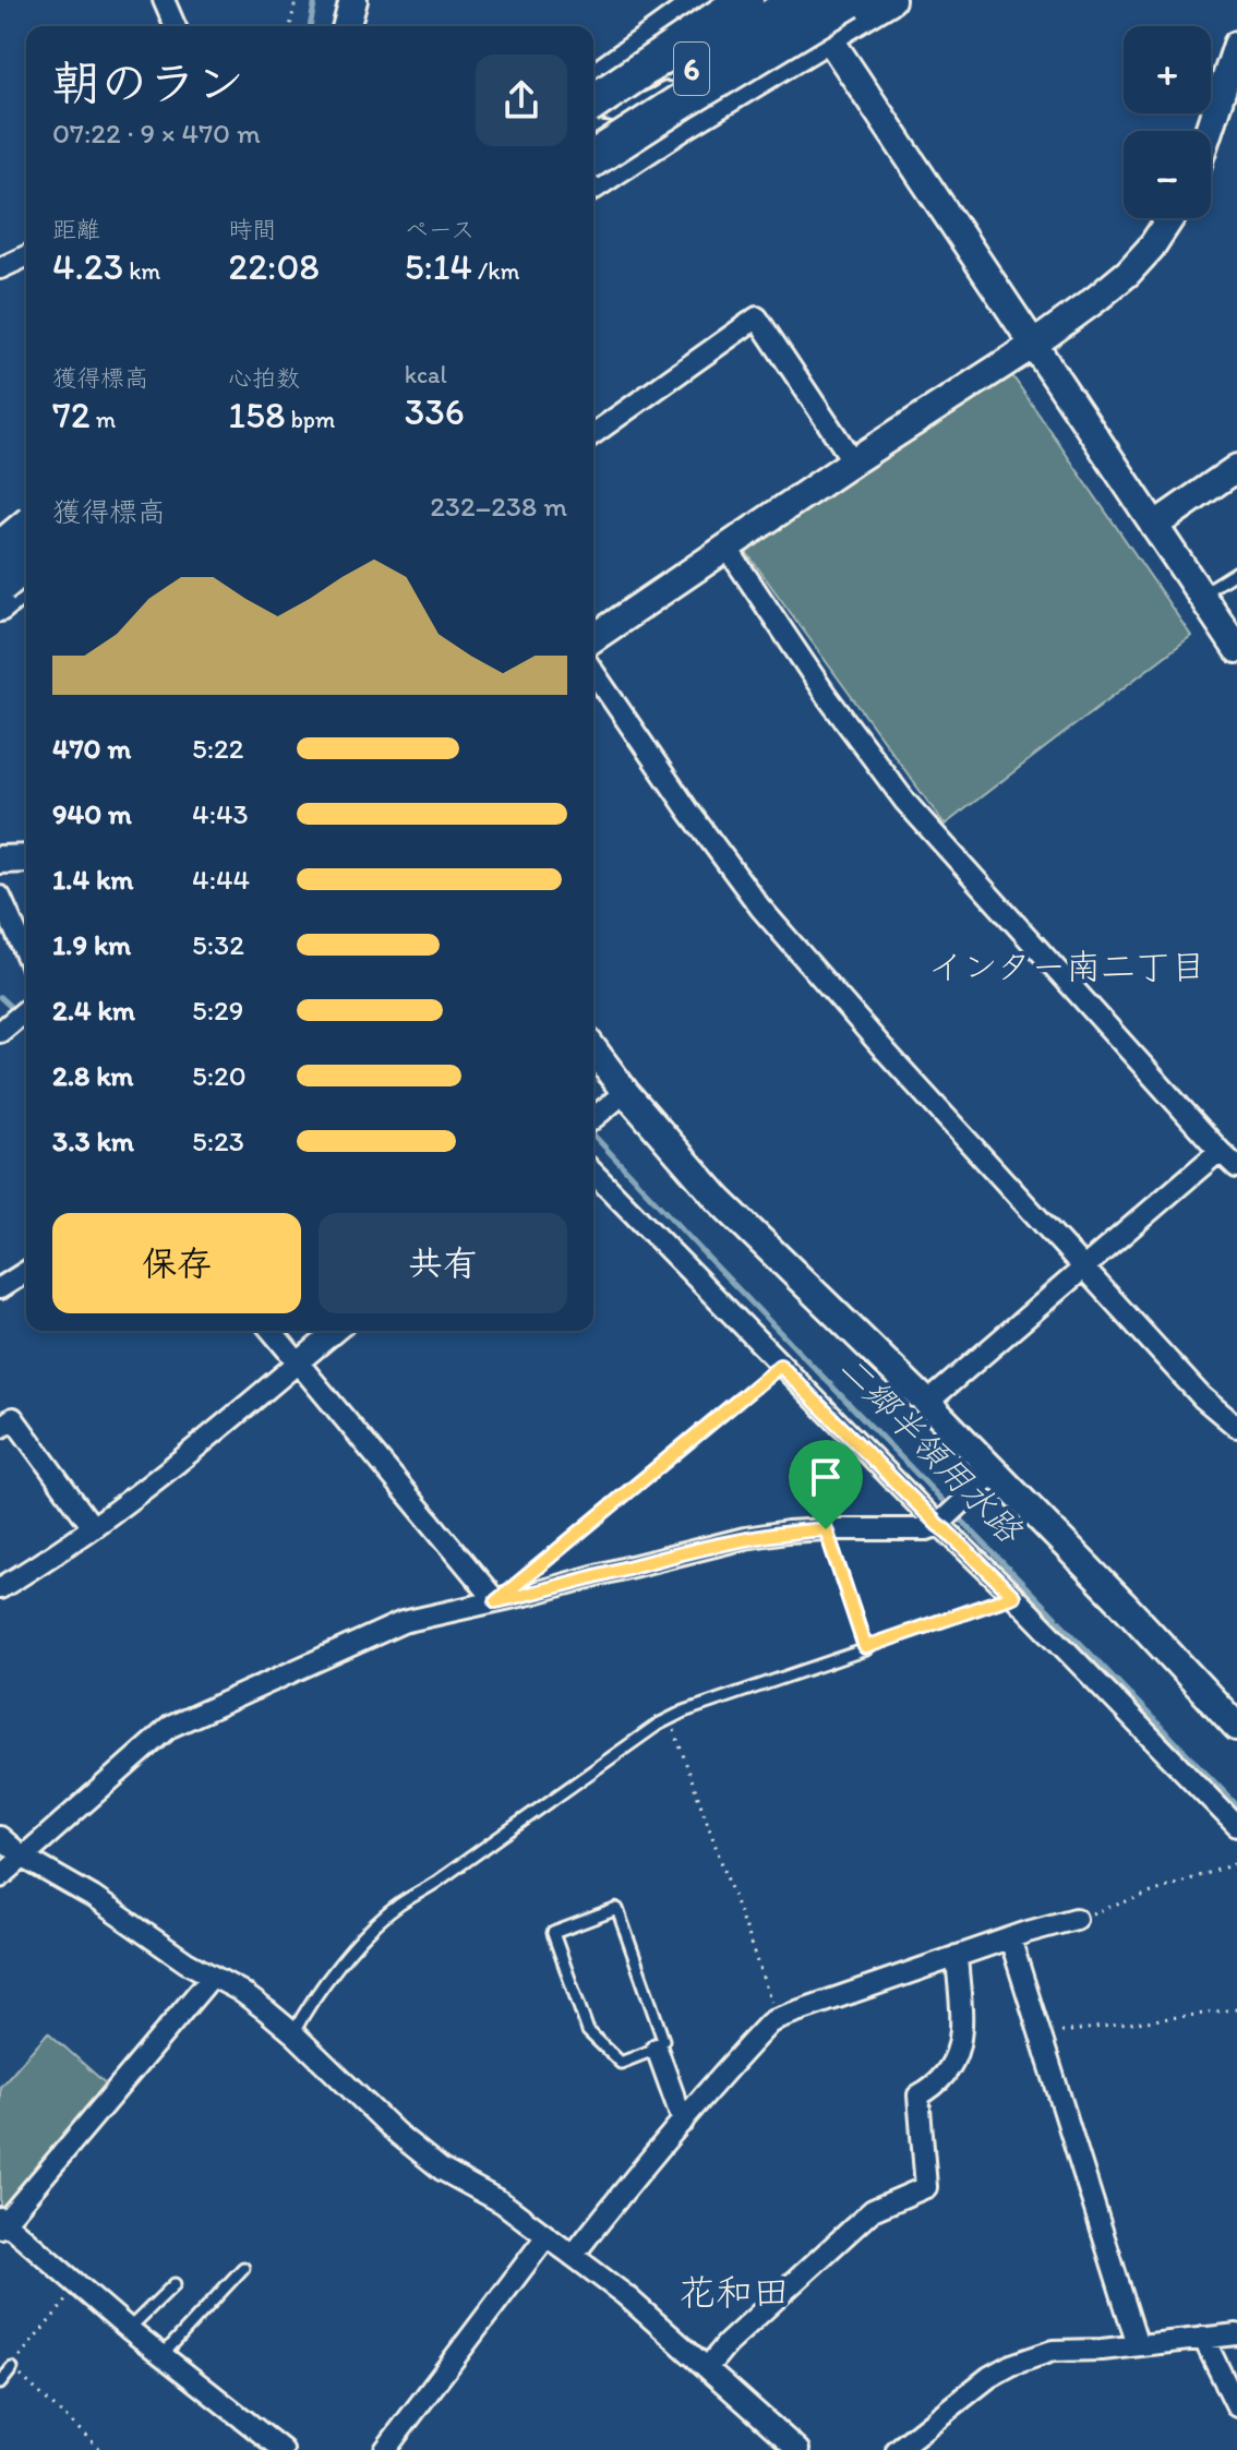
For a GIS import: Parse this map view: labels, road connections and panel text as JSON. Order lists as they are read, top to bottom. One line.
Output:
{"streets":{"highway":["6"]},"districts":["インター南二丁目","花和田"],"water":["二郷半領用水路"],"page":{"map_buttons":["+","−"],"heading":["朝のラン","07:22 · 9 × 470 m"],"stats":[["距離","4.23 km"],["時間","22:08"],["ペース","5:14 /km"],["獲得標高","72 m"],["心拍数","158 bpm"],["kcal","336"]],"chart":["獲得標高","232–238 m"],"list":[{"name":"470 m","note":"5:22"},{"name":"940 m","note":"4:43"},{"name":"1.4 km","note":"4:44"},{"name":"1.9 km","note":"5:32"},{"name":"2.4 km","note":"5:29"},{"name":"2.8 km","note":"5:20"},{"name":"3.3 km","note":"5:23"}],"buttons":["保存","共有"]}}
